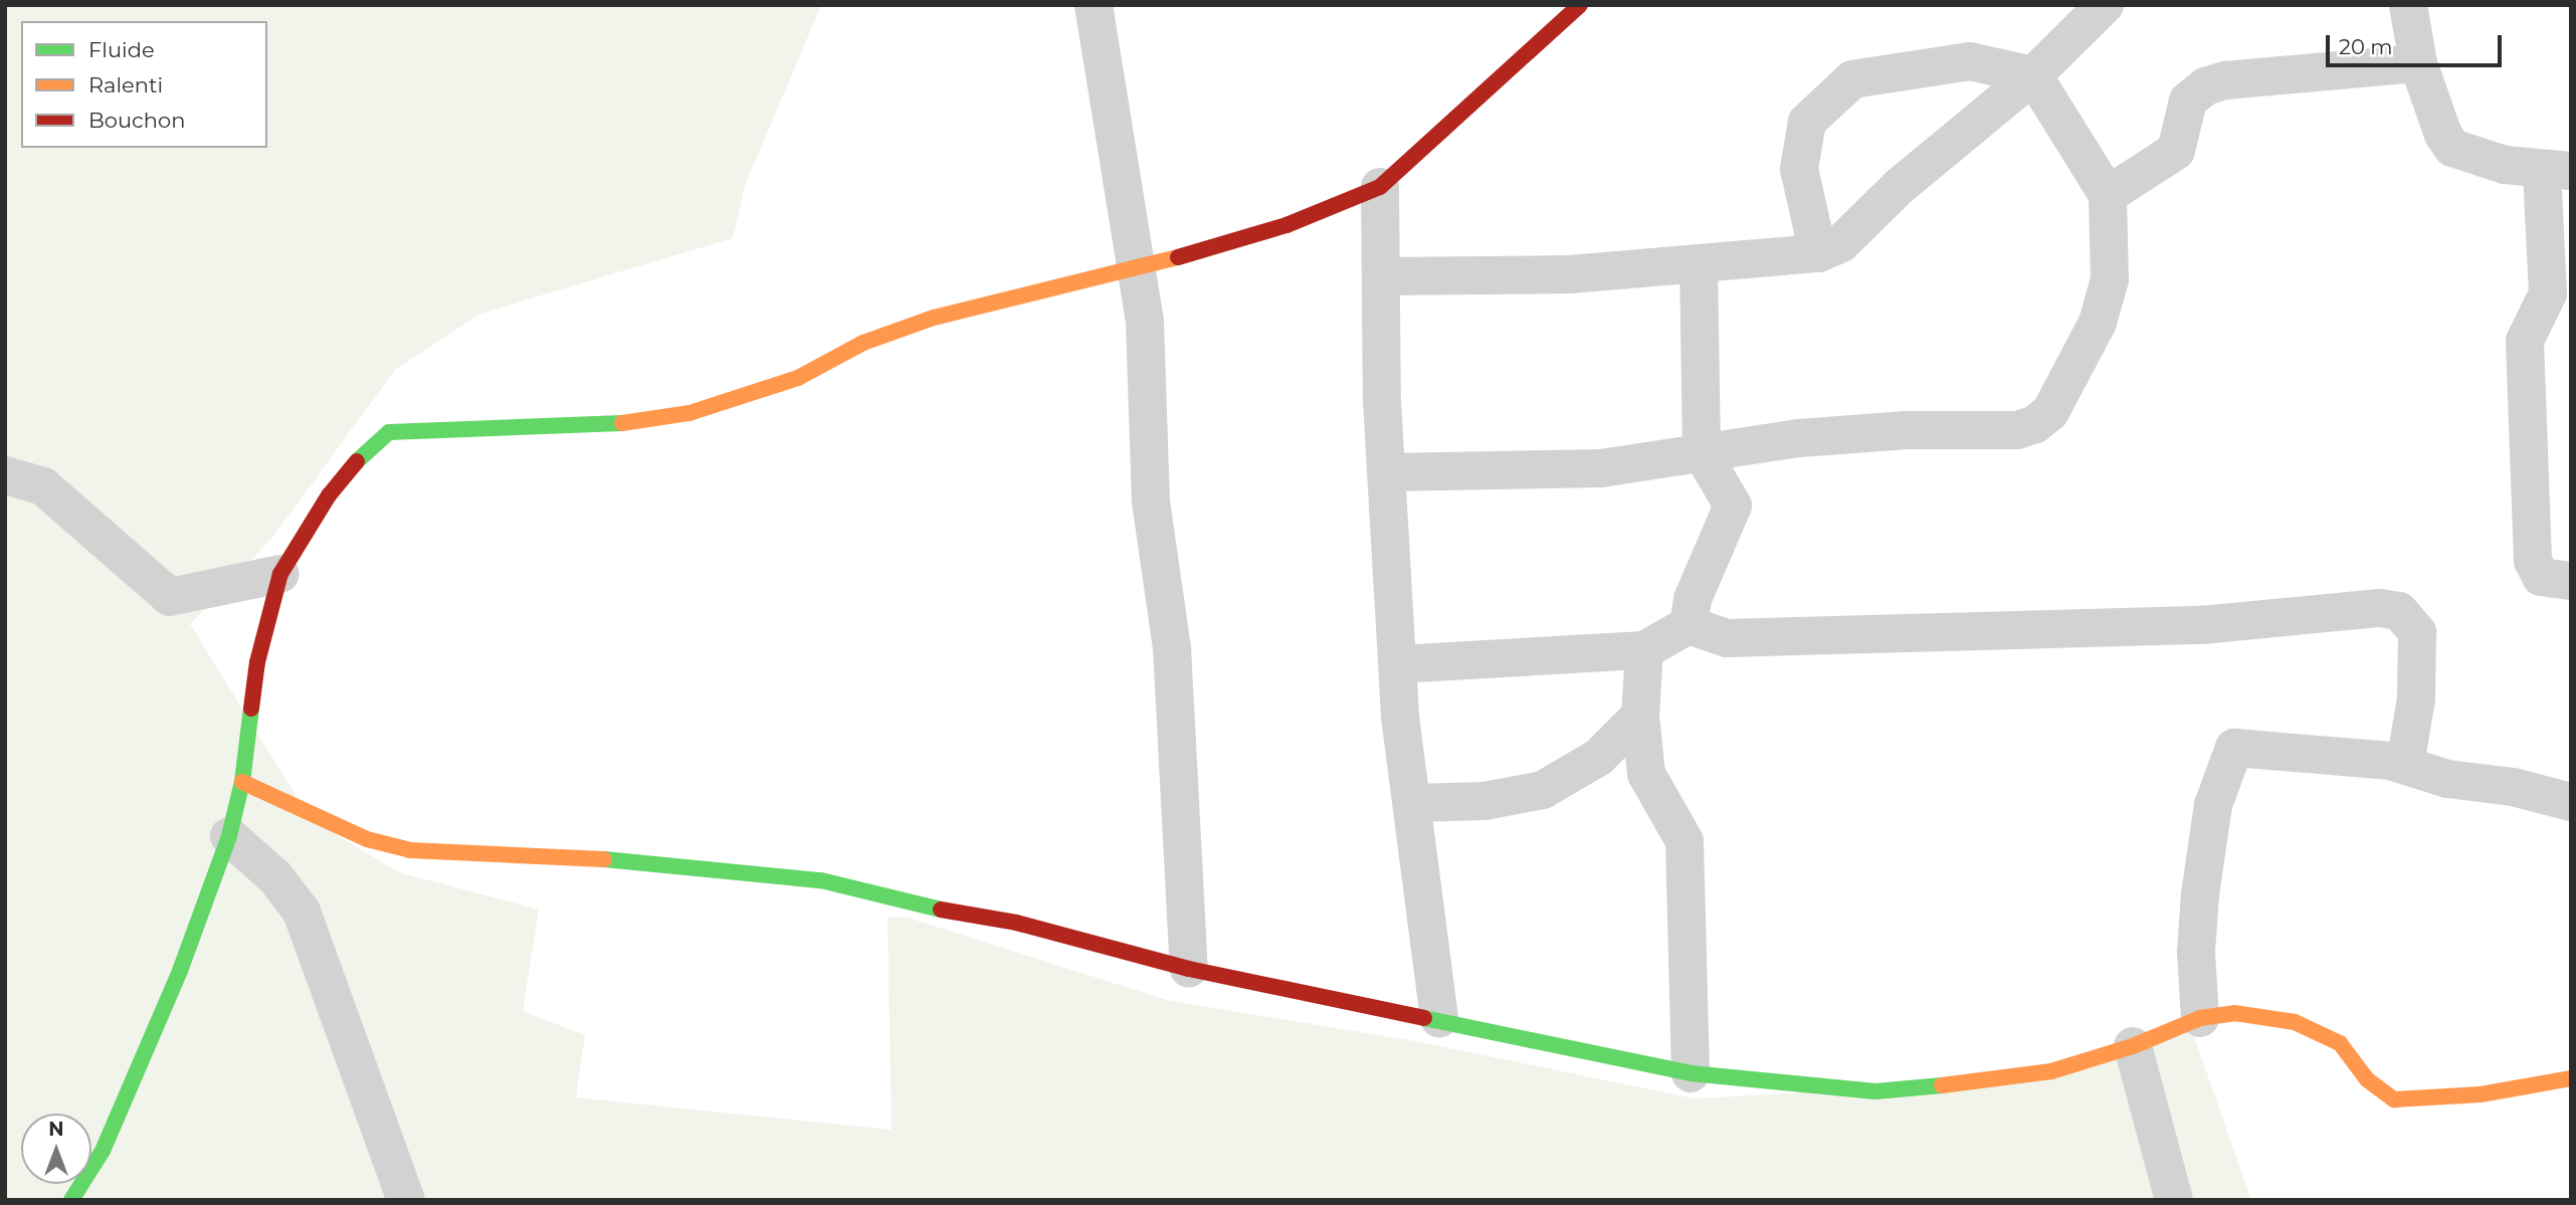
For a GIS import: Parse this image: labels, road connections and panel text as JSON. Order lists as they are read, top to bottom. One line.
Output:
{"legend":["Fluide","Ralenti","Bouchon"],"scale_bar":"20 m","north":"top"}
